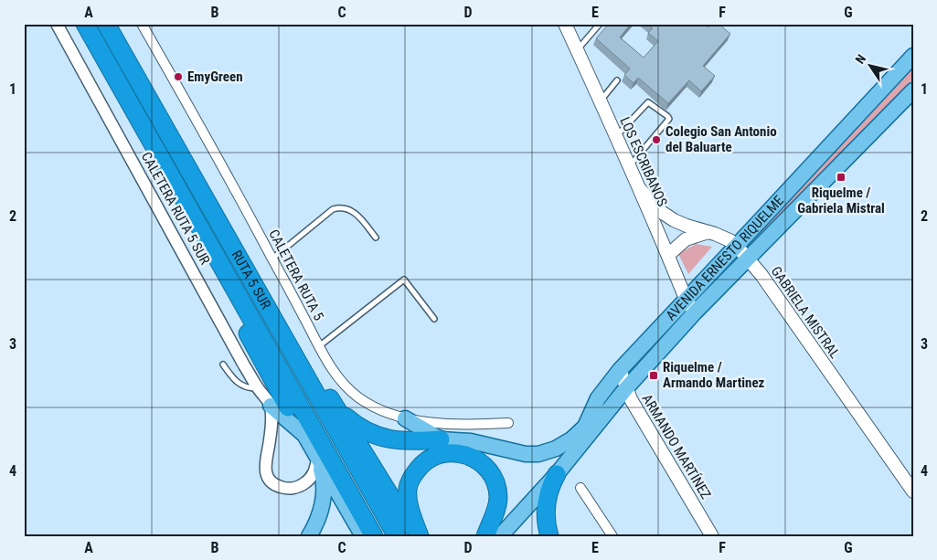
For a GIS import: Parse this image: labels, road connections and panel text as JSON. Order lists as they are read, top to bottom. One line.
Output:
{"streets":{"highway":["RUTA 5 SUR"],"main road":["LOS ESCRIBANOS","AVENIDA ERNESTO RIQUELME","GABRIELA MISTRAL","ARMANDO MARTÍNEZ"],"street":["CALETERA RUTA 5 SUR","CALETERA RUTA 5"]},"crossings":[["LOS ESCRIBANOS","AVENIDA ERNESTO RIQUELME"],["LOS ESCRIBANOS","GABRIELA MISTRAL"],["AVENIDA ERNESTO RIQUELME","GABRIELA MISTRAL"],["AVENIDA ERNESTO RIQUELME","ARMANDO MARTÍNEZ"]],"places":{"other":["EmyGreen","Colegio San Antonio del Baluarte"],"transit":["Riquelme / Gabriela Mistral","Riquelme / Armando Martinez"]},"north":"top left","grid":{"columns":["A","B","C","D","E","F","G"],"rows":["1","2","3","4"]}}
